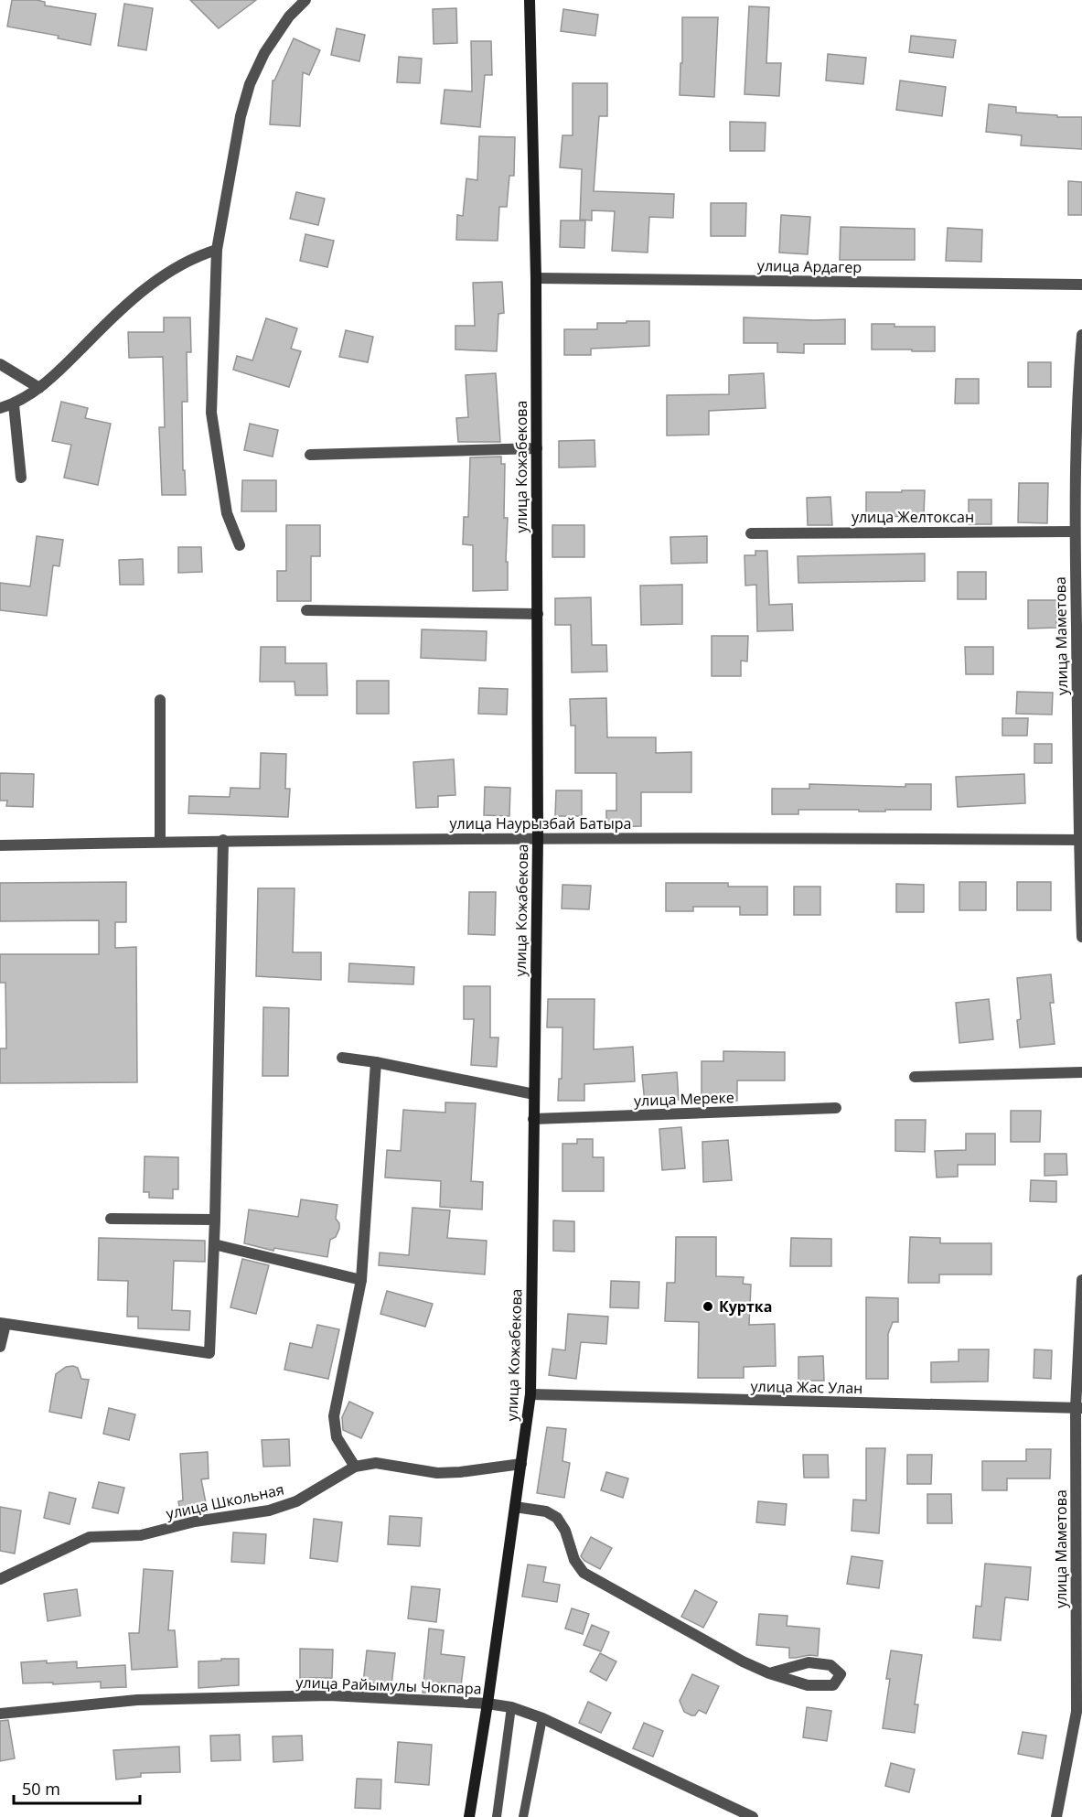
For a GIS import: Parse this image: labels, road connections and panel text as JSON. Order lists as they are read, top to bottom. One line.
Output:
{"streets":{"main road":["улица Кожабекова"],"street":["улица Ардагер","улица Желтоксан","улица Маметова","улица Наурызбай Батыра","улица Мереке","улица Жас Улан","улица Школьная","улица Райымулы Чокпара"]},"crossings":[["улица Ардагер","улица Кожабекова"],["улица Кожабекова","улица Наурызбай Батыра"],["улица Кожабекова","улица Мереке"],["улица Кожабекова","улица Жас Улан"],["улица Кожабекова","улица Школьная"],["улица Кожабекова","улица Райымулы Чокпара"],["улица Желтоксан","улица Маметова"],["улица Маметова","улица Наурызбай Батыра"],["улица Маметова","улица Жас Улан"]],"places":["Куртка"],"scale_bar":"50 m"}
